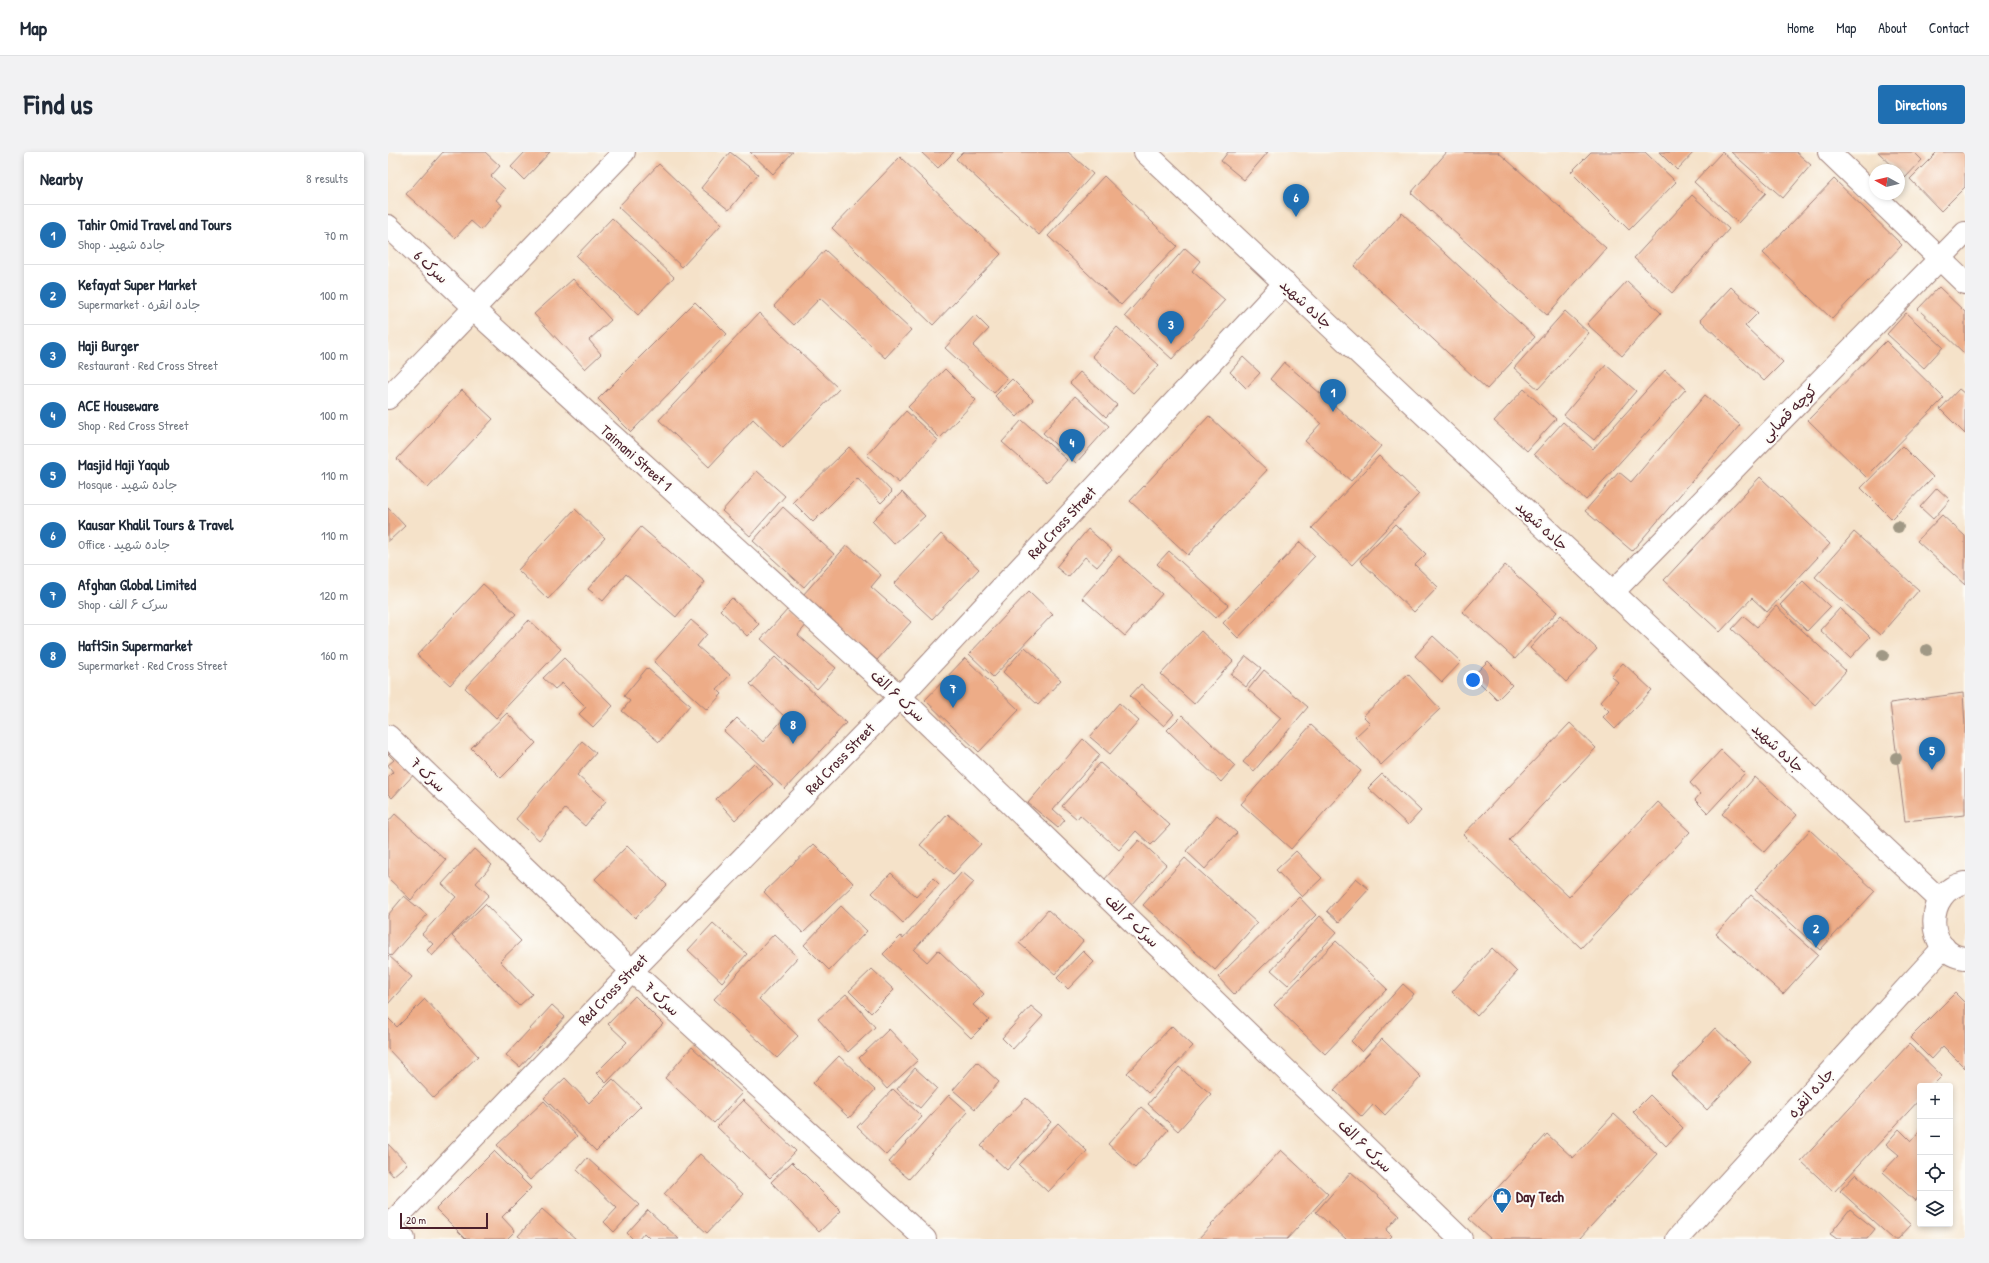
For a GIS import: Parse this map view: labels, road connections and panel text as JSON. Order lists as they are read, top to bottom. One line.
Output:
{"streets":{"street":["سرک 6","جاده شهید","کوچه قصابی","Taimani Street 1","Red Cross Street","سرک ۶ الف","سرک 7","جاده انقره"]},"crossings":[["سرک 6","Taimani Street 1"],["جاده شهید","کوچه قصابی"],["جاده شهید","Red Cross Street"],["Taimani Street 1","سرک ۶ الف"],["Red Cross Street","سرک ۶ الف"],["Red Cross Street","سرک 7"]],"places":{"shop":["Day Tech"]},"scale_bar":"20 m","north":"left","page":{"header":"Map","nav":["Home","Map","About","Contact"],"title":"Find us","buttons":"Directions","heading":["Nearby","8 results"],"pins":["6","3","1","4","7","8","5","2"],"list":[{"mark":"1","name":"Tahir Omid Travel and Tours","note":"Shop · جاده شهید","value":"70 m"},{"mark":"2","name":"Kefayat Super Market","note":"Supermarket · جاده انقره","value":"100 m"},{"mark":"3","name":"Haji Burger","note":"Restaurant · Red Cross Street","value":"100 m"},{"mark":"4","name":"ACE Houseware","note":"Shop · Red Cross Street","value":"100 m"},{"mark":"5","name":"Masjid Haji Yaqub","note":"Mosque · جاده شهید","value":"110 m"},{"mark":"6","name":"Kausar Khalil Tours & Travel","note":"Office · جاده شهید","value":"110 m"},{"mark":"7","name":"Afghan Global Limited","note":"Shop · سرک ۶ الف","value":"120 m"},{"mark":"8","name":"HaftSin Supermarket","note":"Supermarket · Red Cross Street","value":"160 m"}],"map_buttons":["+","−"],"scale":"20 m"}}
